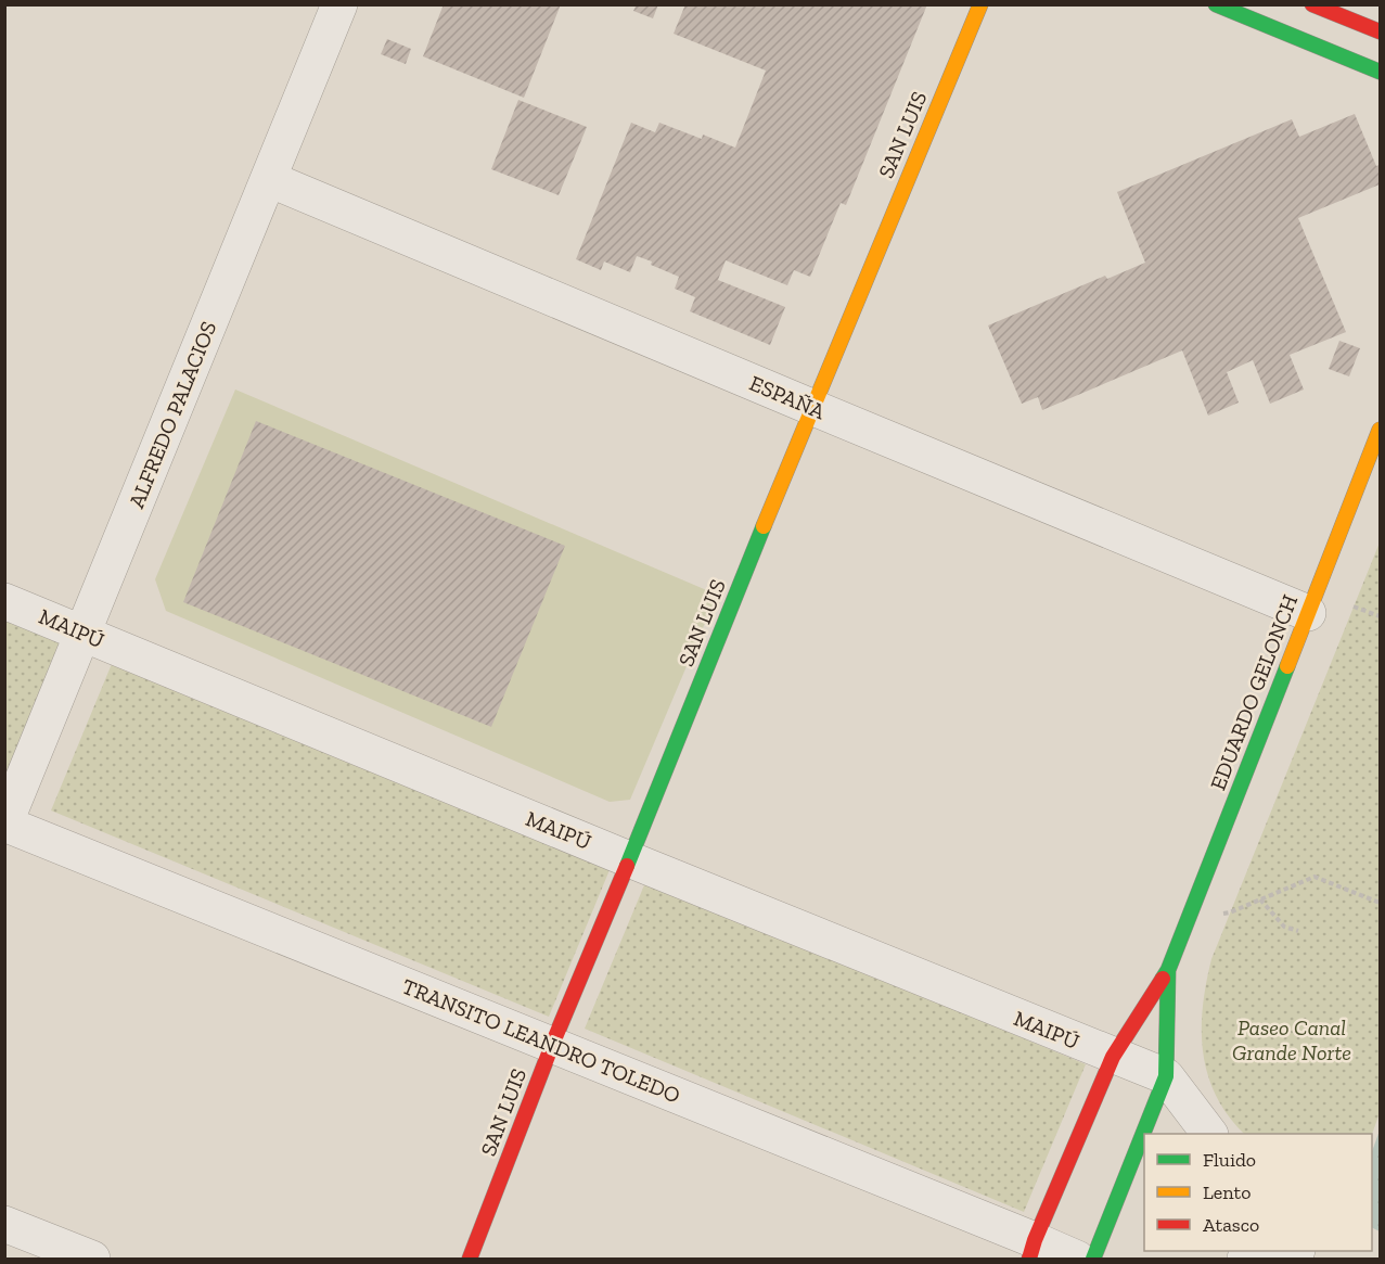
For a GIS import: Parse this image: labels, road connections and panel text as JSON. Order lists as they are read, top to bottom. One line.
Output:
{"streets":{"street":["SAN LUIS","ESPAÑA","ALFREDO PALACIOS","MAIPÚ","EDUARDO GELONCH","TRANSITO LEANDRO TOLEDO"]},"crossings":[["SAN LUIS","ESPAÑA"],["SAN LUIS","MAIPÚ"],["SAN LUIS","TRANSITO LEANDRO TOLEDO"],["ESPAÑA","ALFREDO PALACIOS"],["ESPAÑA","EDUARDO GELONCH"],["ALFREDO PALACIOS","MAIPÚ"],["ALFREDO PALACIOS","TRANSITO LEANDRO TOLEDO"],["MAIPÚ","EDUARDO GELONCH"],["EDUARDO GELONCH","TRANSITO LEANDRO TOLEDO"]],"parks":["Paseo Canal Grande Norte"],"legend":["Fluido","Lento","Atasco"]}
